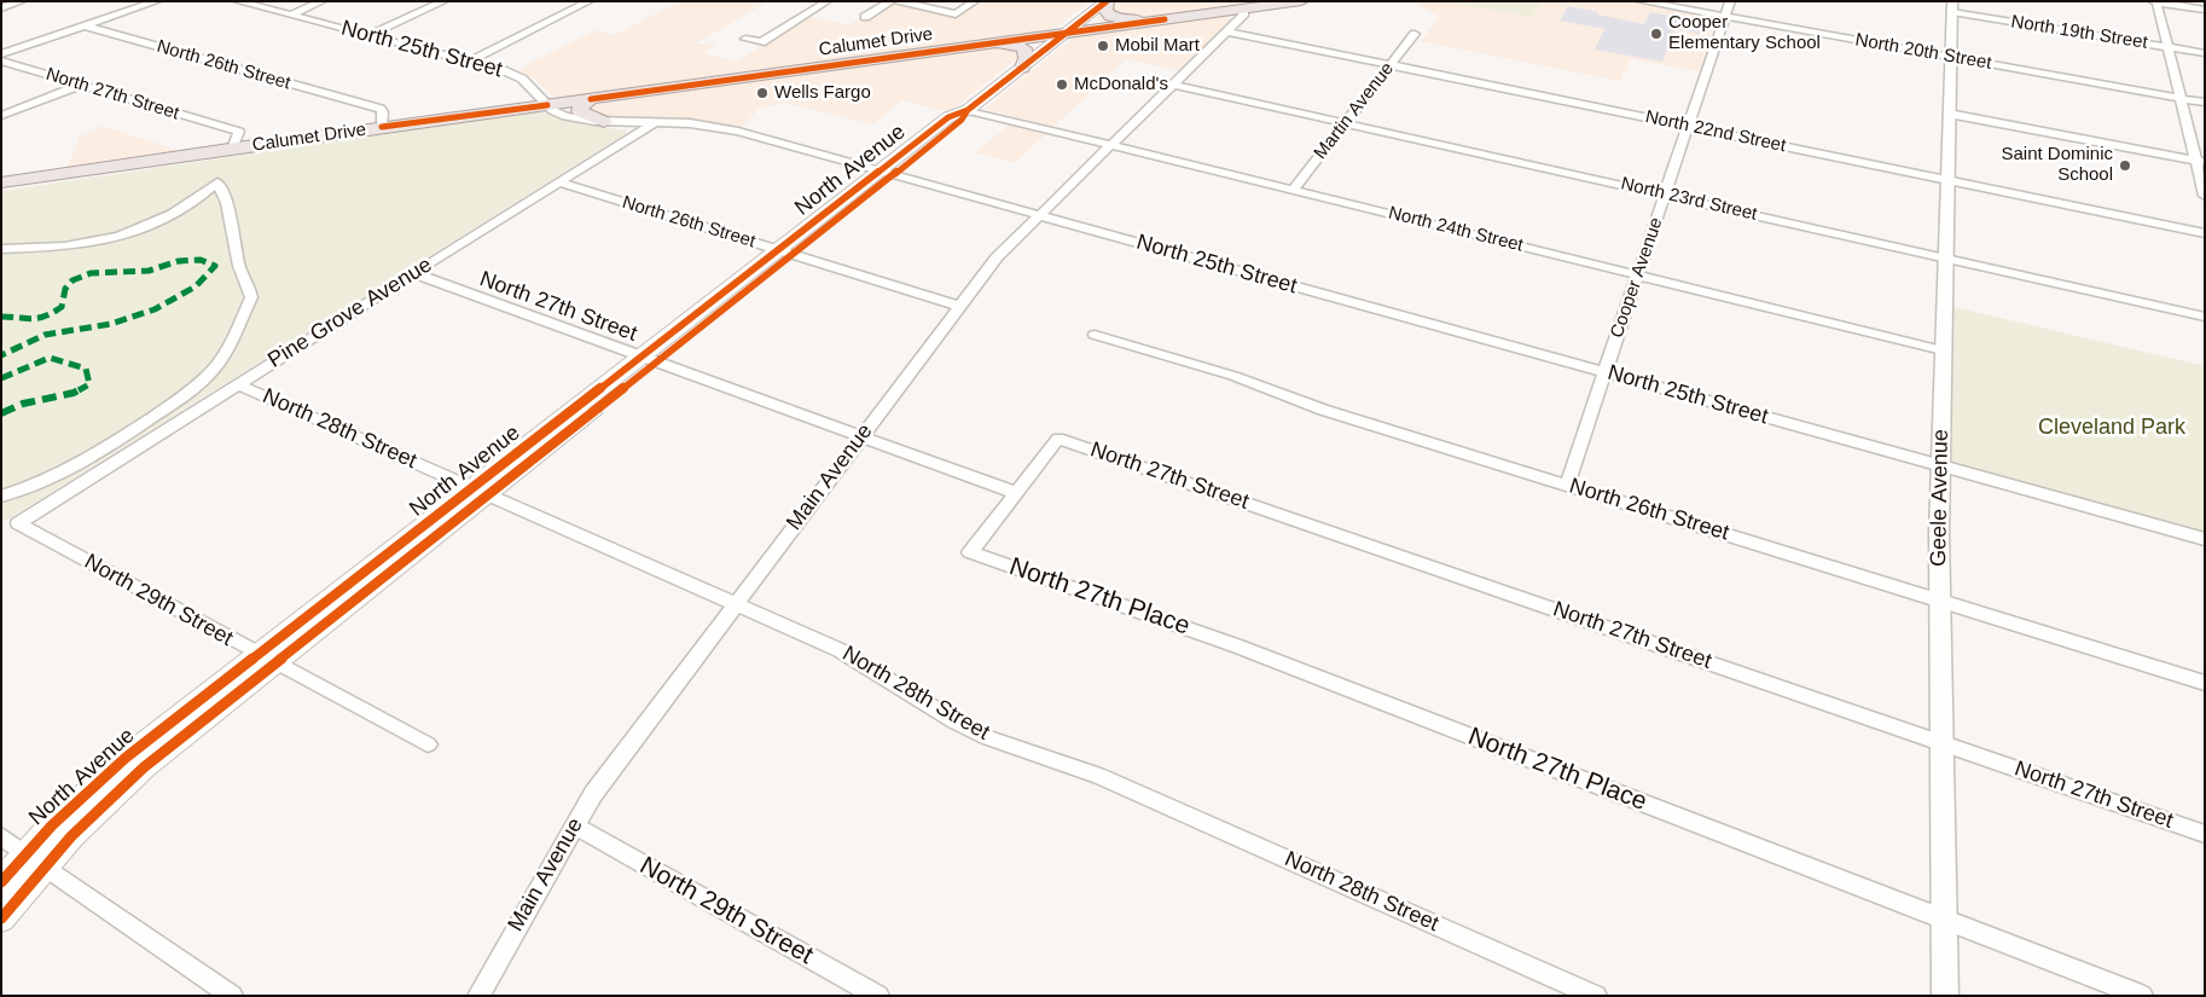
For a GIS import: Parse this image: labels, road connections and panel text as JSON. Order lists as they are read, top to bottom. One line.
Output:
{"streets":{"main road":["Calumet Drive","North Avenue"],"street":["North 19th Street","North 25th Street","North 20th Street","North 26th Street","North 27th Street","Martin Avenue","North 22nd Street","North 23rd Street","North 24th Street","Cooper Avenue","Pine Grove Avenue","North 28th Street","Main Avenue","Geele Avenue","North 27th Place","North 29th Street"]},"crossings":[["North 19th Street","Geele Avenue"],["Calumet Drive","North 25th Street"],["Calumet Drive","North 26th Street"],["Calumet Drive","North 27th Street"],["Calumet Drive","North Avenue"],["Calumet Drive","Main Avenue"],["North 25th Street","North Avenue"],["North 25th Street","Cooper Avenue"],["North 25th Street","Pine Grove Avenue"],["North 25th Street","Main Avenue"],["North 25th Street","Geele Avenue"],["North 20th Street","Cooper Avenue"],["North 20th Street","Geele Avenue"],["North 26th Street","North Avenue"],["North 26th Street","Cooper Avenue"],["North 26th Street","Pine Grove Avenue"],["North 26th Street","Main Avenue"],["North 26th Street","Geele Avenue"],["North 27th Street","North Avenue"],["North 27th Street","Pine Grove Avenue"],["North 27th Street","Main Avenue"],["North 27th Street","Geele Avenue"],["North 27th Street","North 27th Place"],["Martin Avenue","North 22nd Street"],["Martin Avenue","North 23rd Street"],["Martin Avenue","North 24th Street"],["North 22nd Street","Cooper Avenue"],["North 22nd Street","Main Avenue"],["North 22nd Street","Geele Avenue"],["North Avenue","North 24th Street"],["North Avenue","North 28th Street"],["North Avenue","North 29th Street"],["North 23rd Street","Cooper Avenue"],["North 23rd Street","Main Avenue"],["North 23rd Street","Geele Avenue"],["North 24th Street","Cooper Avenue"],["North 24th Street","Main Avenue"],["North 24th Street","Geele Avenue"],["Pine Grove Avenue","North 28th Street"],["Pine Grove Avenue","North 29th Street"],["North 28th Street","Main Avenue"],["Main Avenue","North 29th Street"],["Geele Avenue","North 27th Place"]],"parks":["Cleveland Park"],"places":["Cooper Elementary School","Mobil Mart","McDonald's","Wells Fargo","Saint Dominic School"]}
